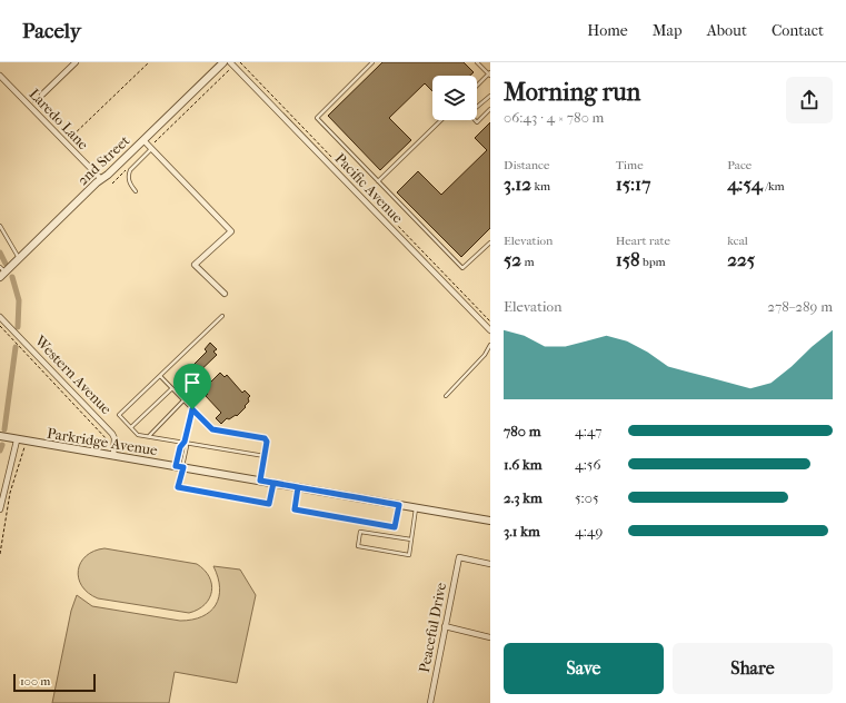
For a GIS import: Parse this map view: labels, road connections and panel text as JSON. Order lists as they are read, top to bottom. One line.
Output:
{"streets":{"street":["Laredo Lane","2nd Street","Pacific Avenue","Western Avenue","Parkridge Avenue","Peaceful Drive"]},"crossings":[["Laredo Lane","2nd Street"],["Western Avenue","Parkridge Avenue"]],"scale_bar":"100 m","page":{"header":"Pacely","nav":["Home","Map","About","Contact"],"heading":["Morning run","06:43 · 4 × 780 m"],"stats":[["Distance","3.12 km"],["Time","15:17"],["Pace","4:54 /km"],["Elevation","52 m"],["Heart rate","158 bpm"],["kcal","225"]],"chart":["Elevation","278–289 m"],"list":[{"name":"780 m","note":"4:47"},{"name":"1.6 km","note":"4:56"},{"name":"2.3 km","note":"5:05"},{"name":"3.1 km","note":"4:49"}],"buttons":["Save","Share"],"scale":"100 m"}}
